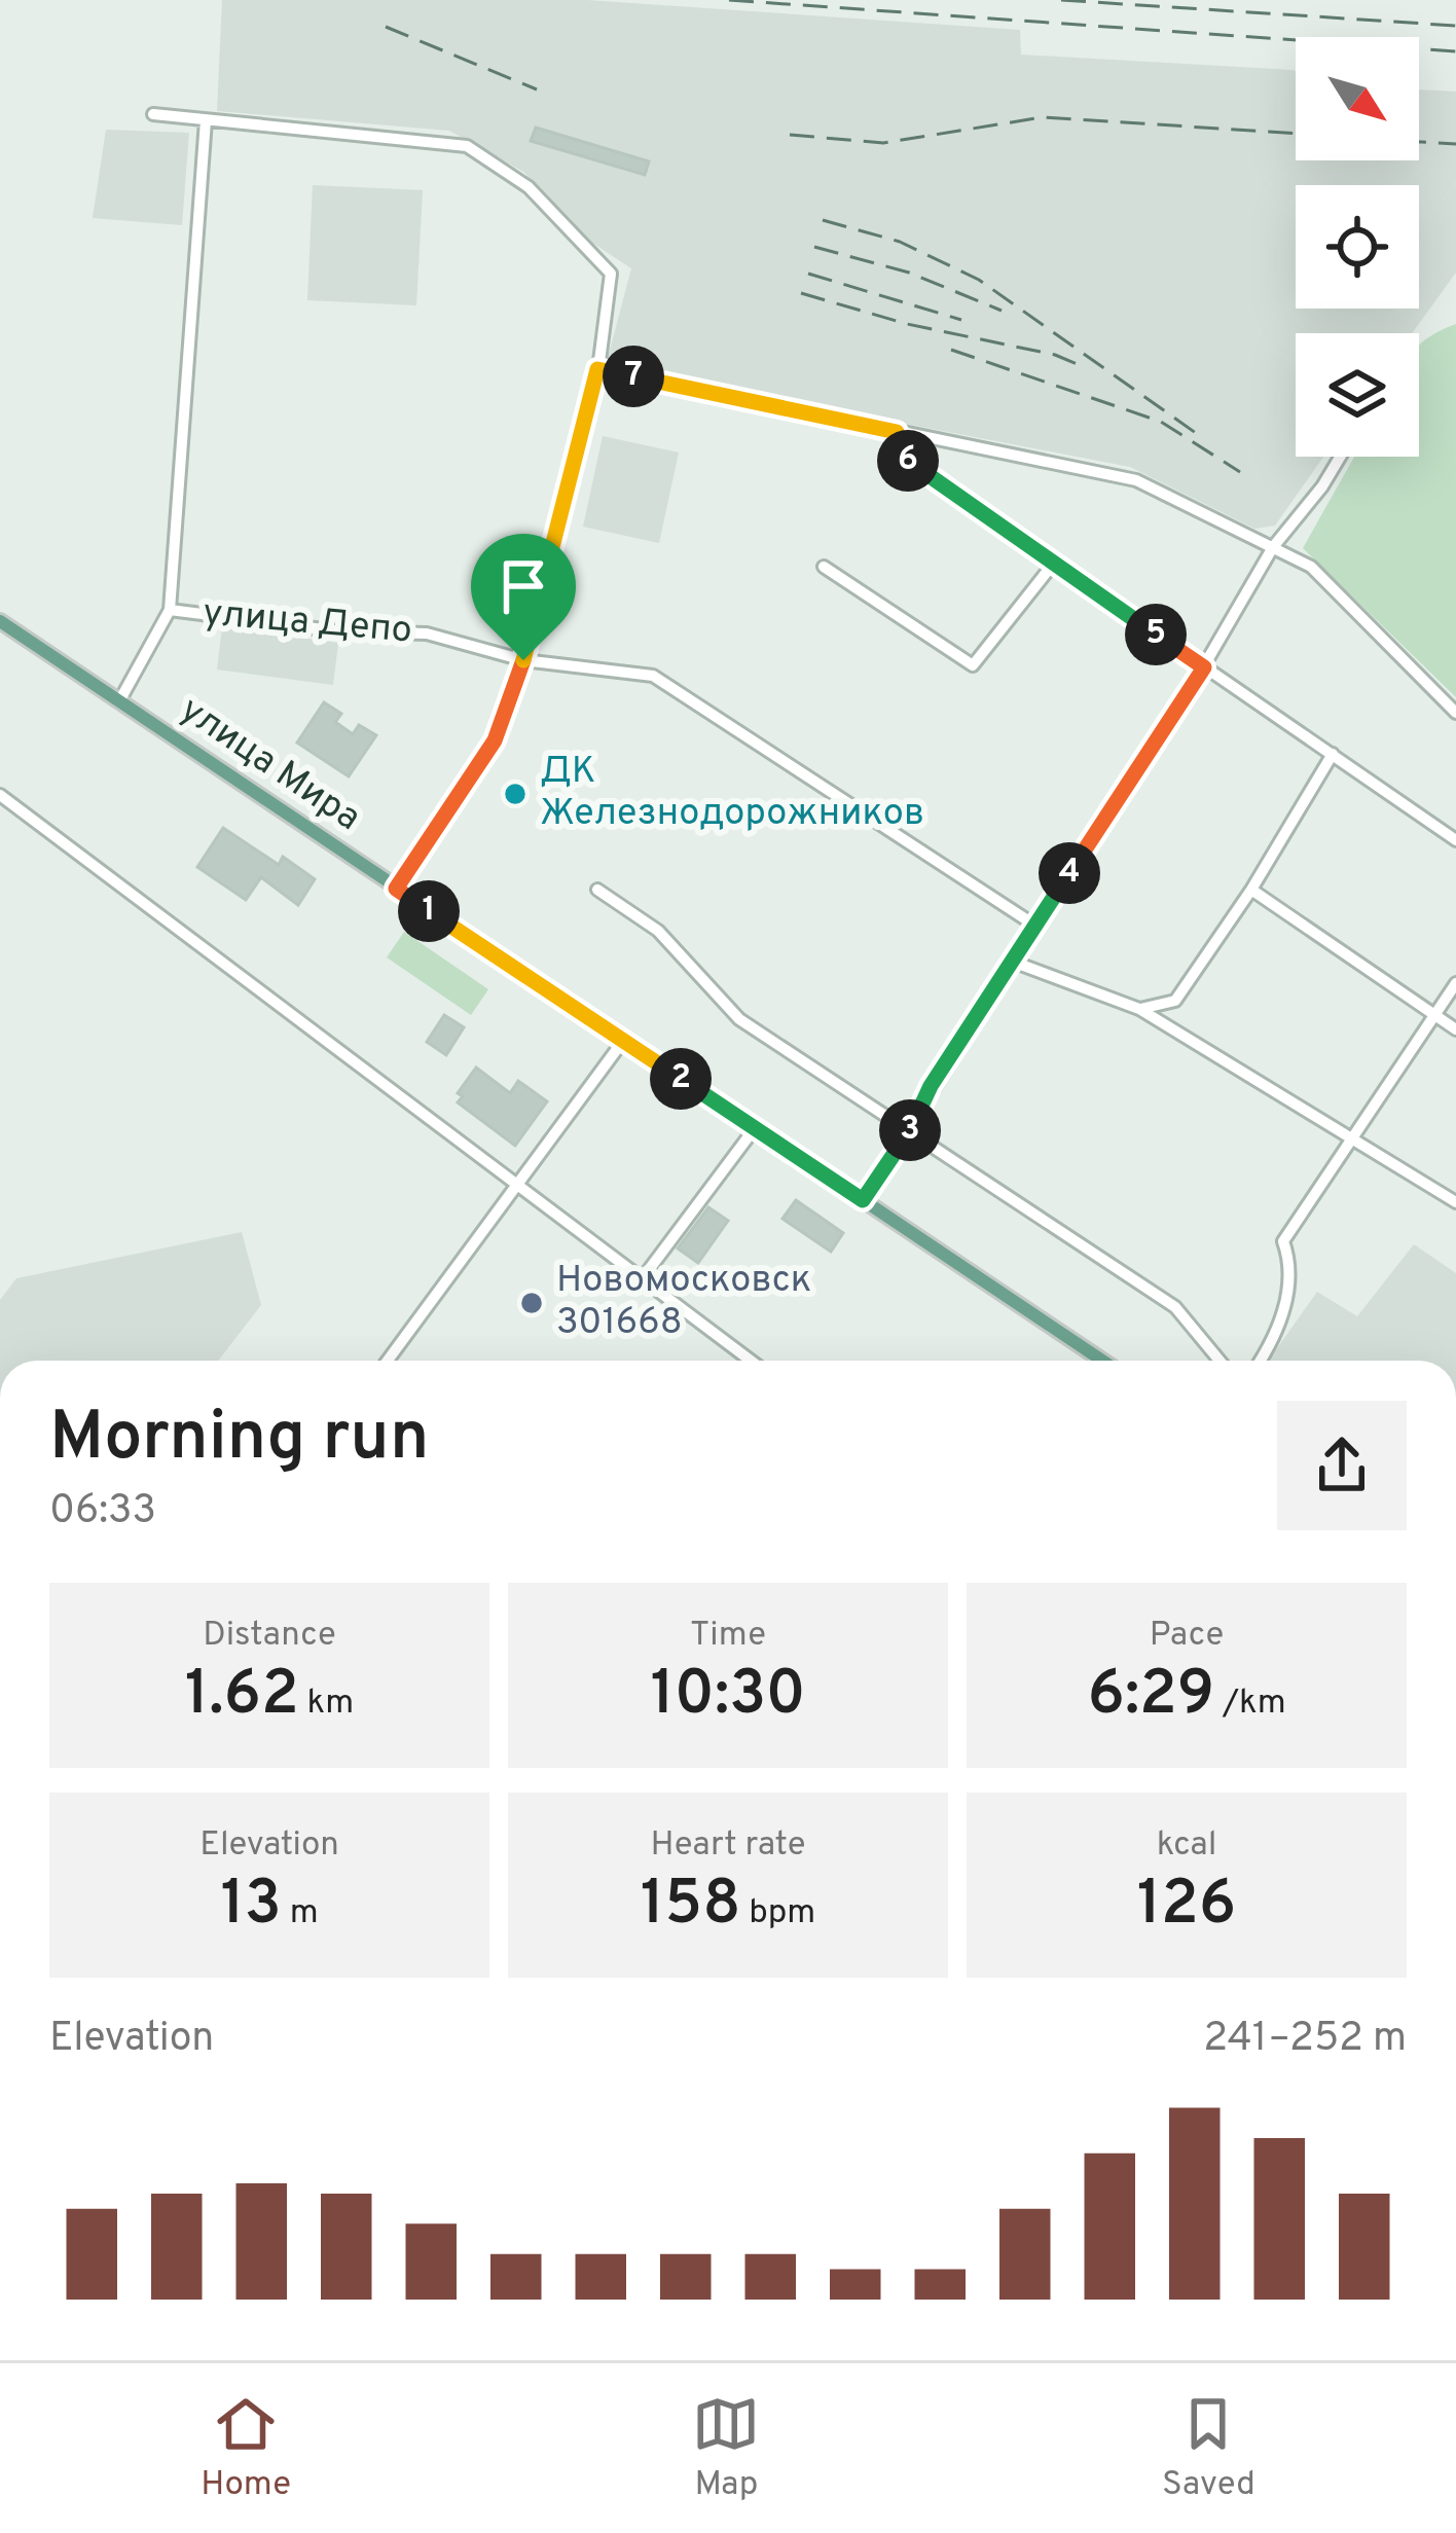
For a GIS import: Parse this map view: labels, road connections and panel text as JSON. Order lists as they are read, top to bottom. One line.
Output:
{"streets":{"main road":["улица Мира"],"street":["улица Депо"]},"places":["ДК Железнодорожников","Новомосковск 301668"],"north":"bottom right","page":{"pins":["7","6","5","4","1","2","3"],"heading":["Morning run","06:33"],"stats":[["Distance","1.62 km"],["Time","10:30"],["Pace","6:29 /km"],["Elevation","13 m"],["Heart rate","158 bpm"],["kcal","126"]],"chart":["Elevation","241–252 m"],"tabs":["Home","Map","Saved"]}}
